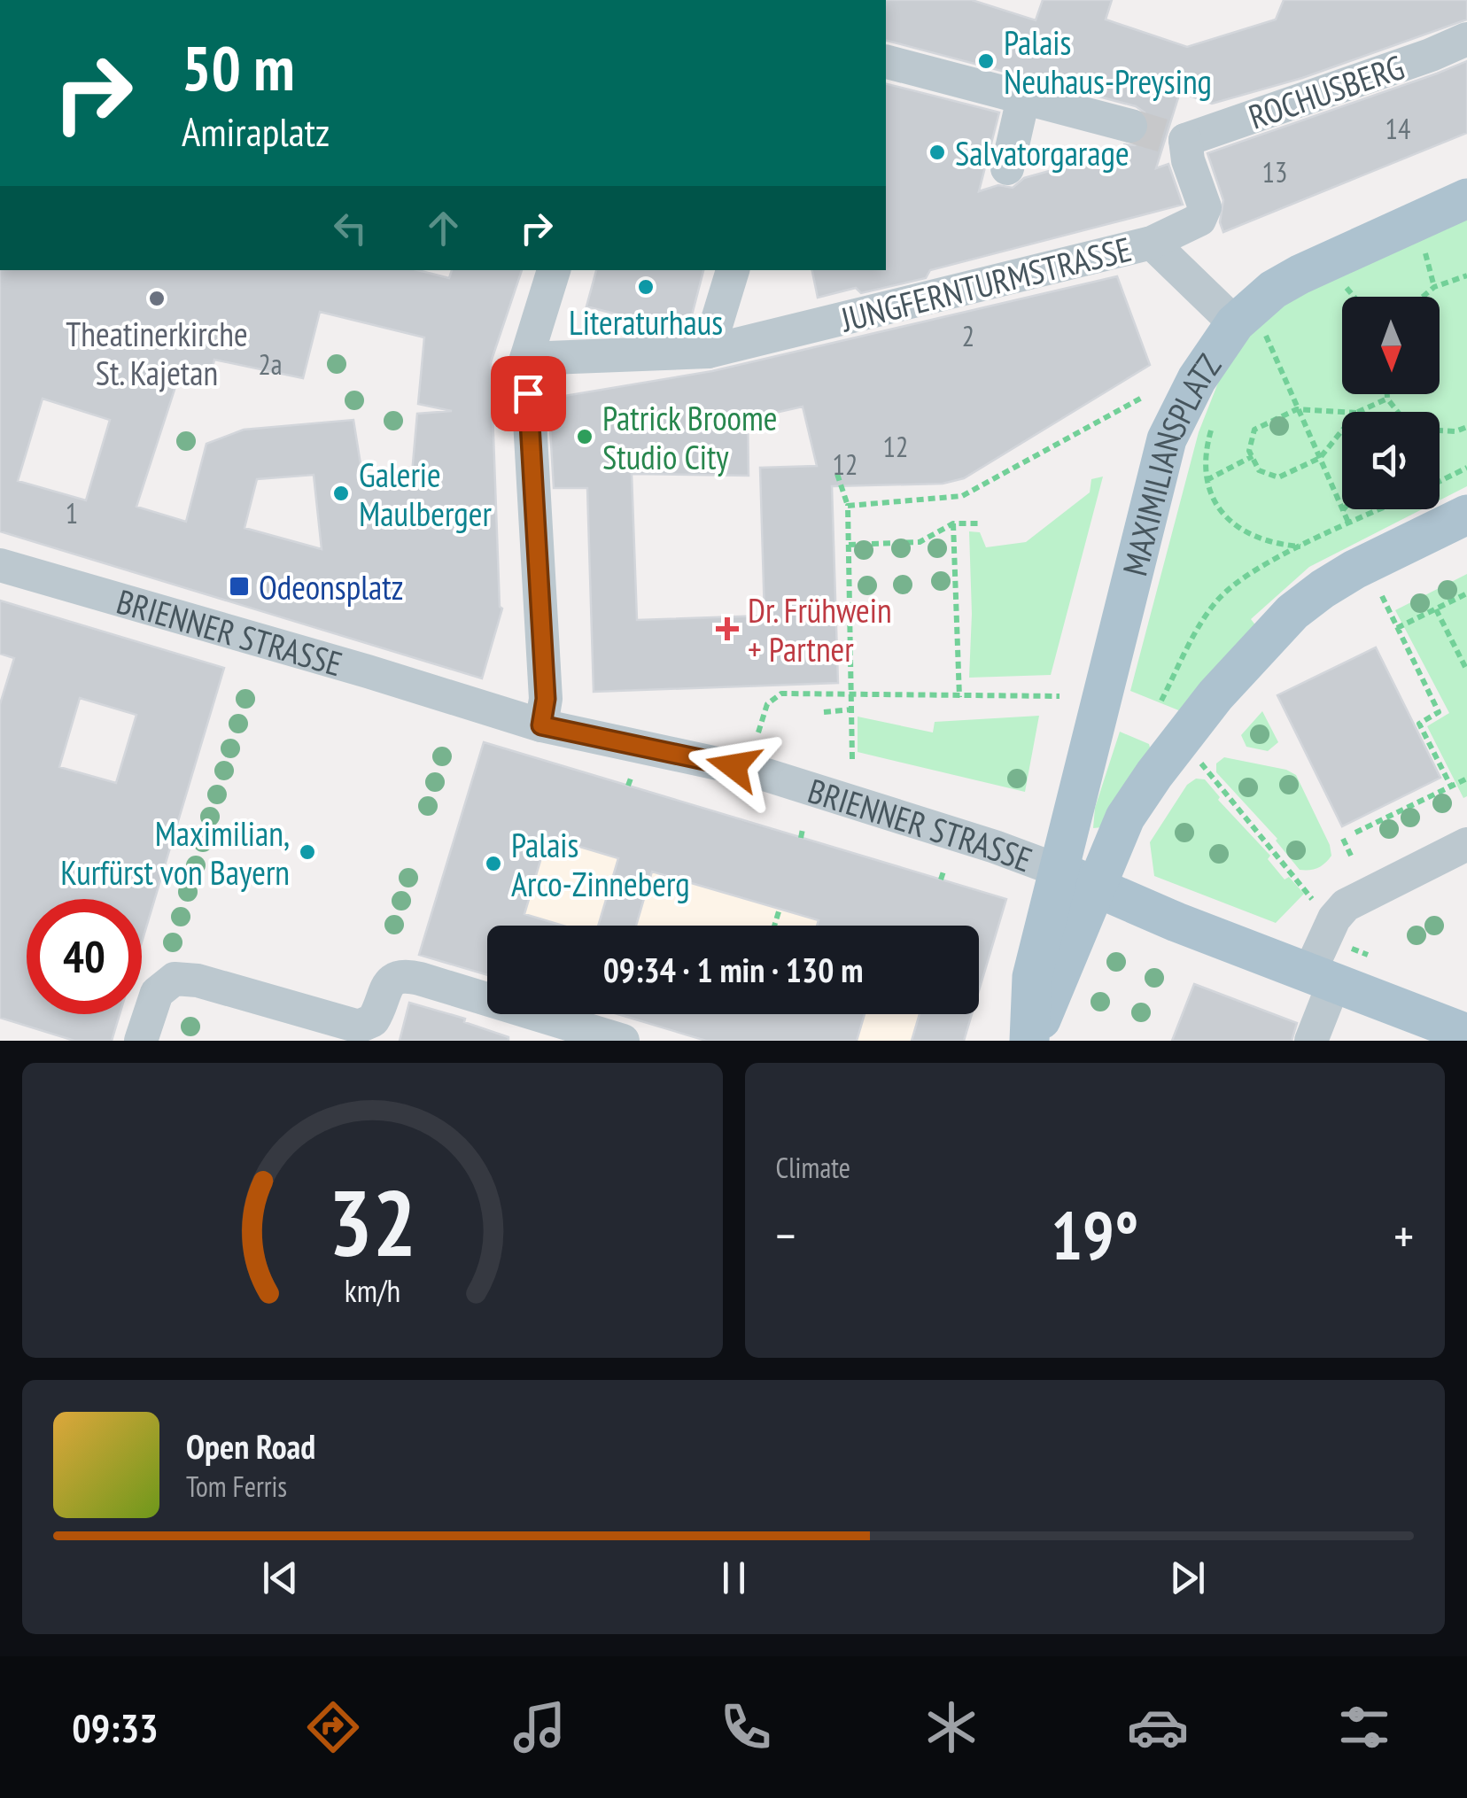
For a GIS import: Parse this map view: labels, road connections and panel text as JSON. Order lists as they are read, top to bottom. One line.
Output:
{"streets":{"main road":["MAXIMILIANSPLATZ","BRIENNER STRASSE"],"street":["ROCHUSBERG","JUNGFERNTURMSTRASSE"]},"crossings":[["ROCHUSBERG","JUNGFERNTURMSTRASSE"],["JUNGFERNTURMSTRASSE","MAXIMILIANSPLATZ"],["MAXIMILIANSPLATZ","BRIENNER STRASSE"]],"places":{"other":["Palais Neuhaus-Preysing","Salvatorgarage","Literaturhaus","Theatinerkirche St. Kajetan","Patrick Broome Studio City","Galerie Maulberger","Maximilian, Kurfürst von Bayern","Palais Arco-Zinneberg"],"transit":["Odeonsplatz"],"health":["Dr. Frühwein + Partner"]},"house_numbers":["14","13","2","2a","12","12","1"],"north":"bottom","page":{"turn":["50 m","Amiraplatz"],"limit":"40","trip":"09:34 · 1 min · 130 m","tile":"Climate","heat":["−","19°","+"],"song":["Open Road","Tom Ferris"],"tabs":"09:33","gauge":["32","km/h"]}}
